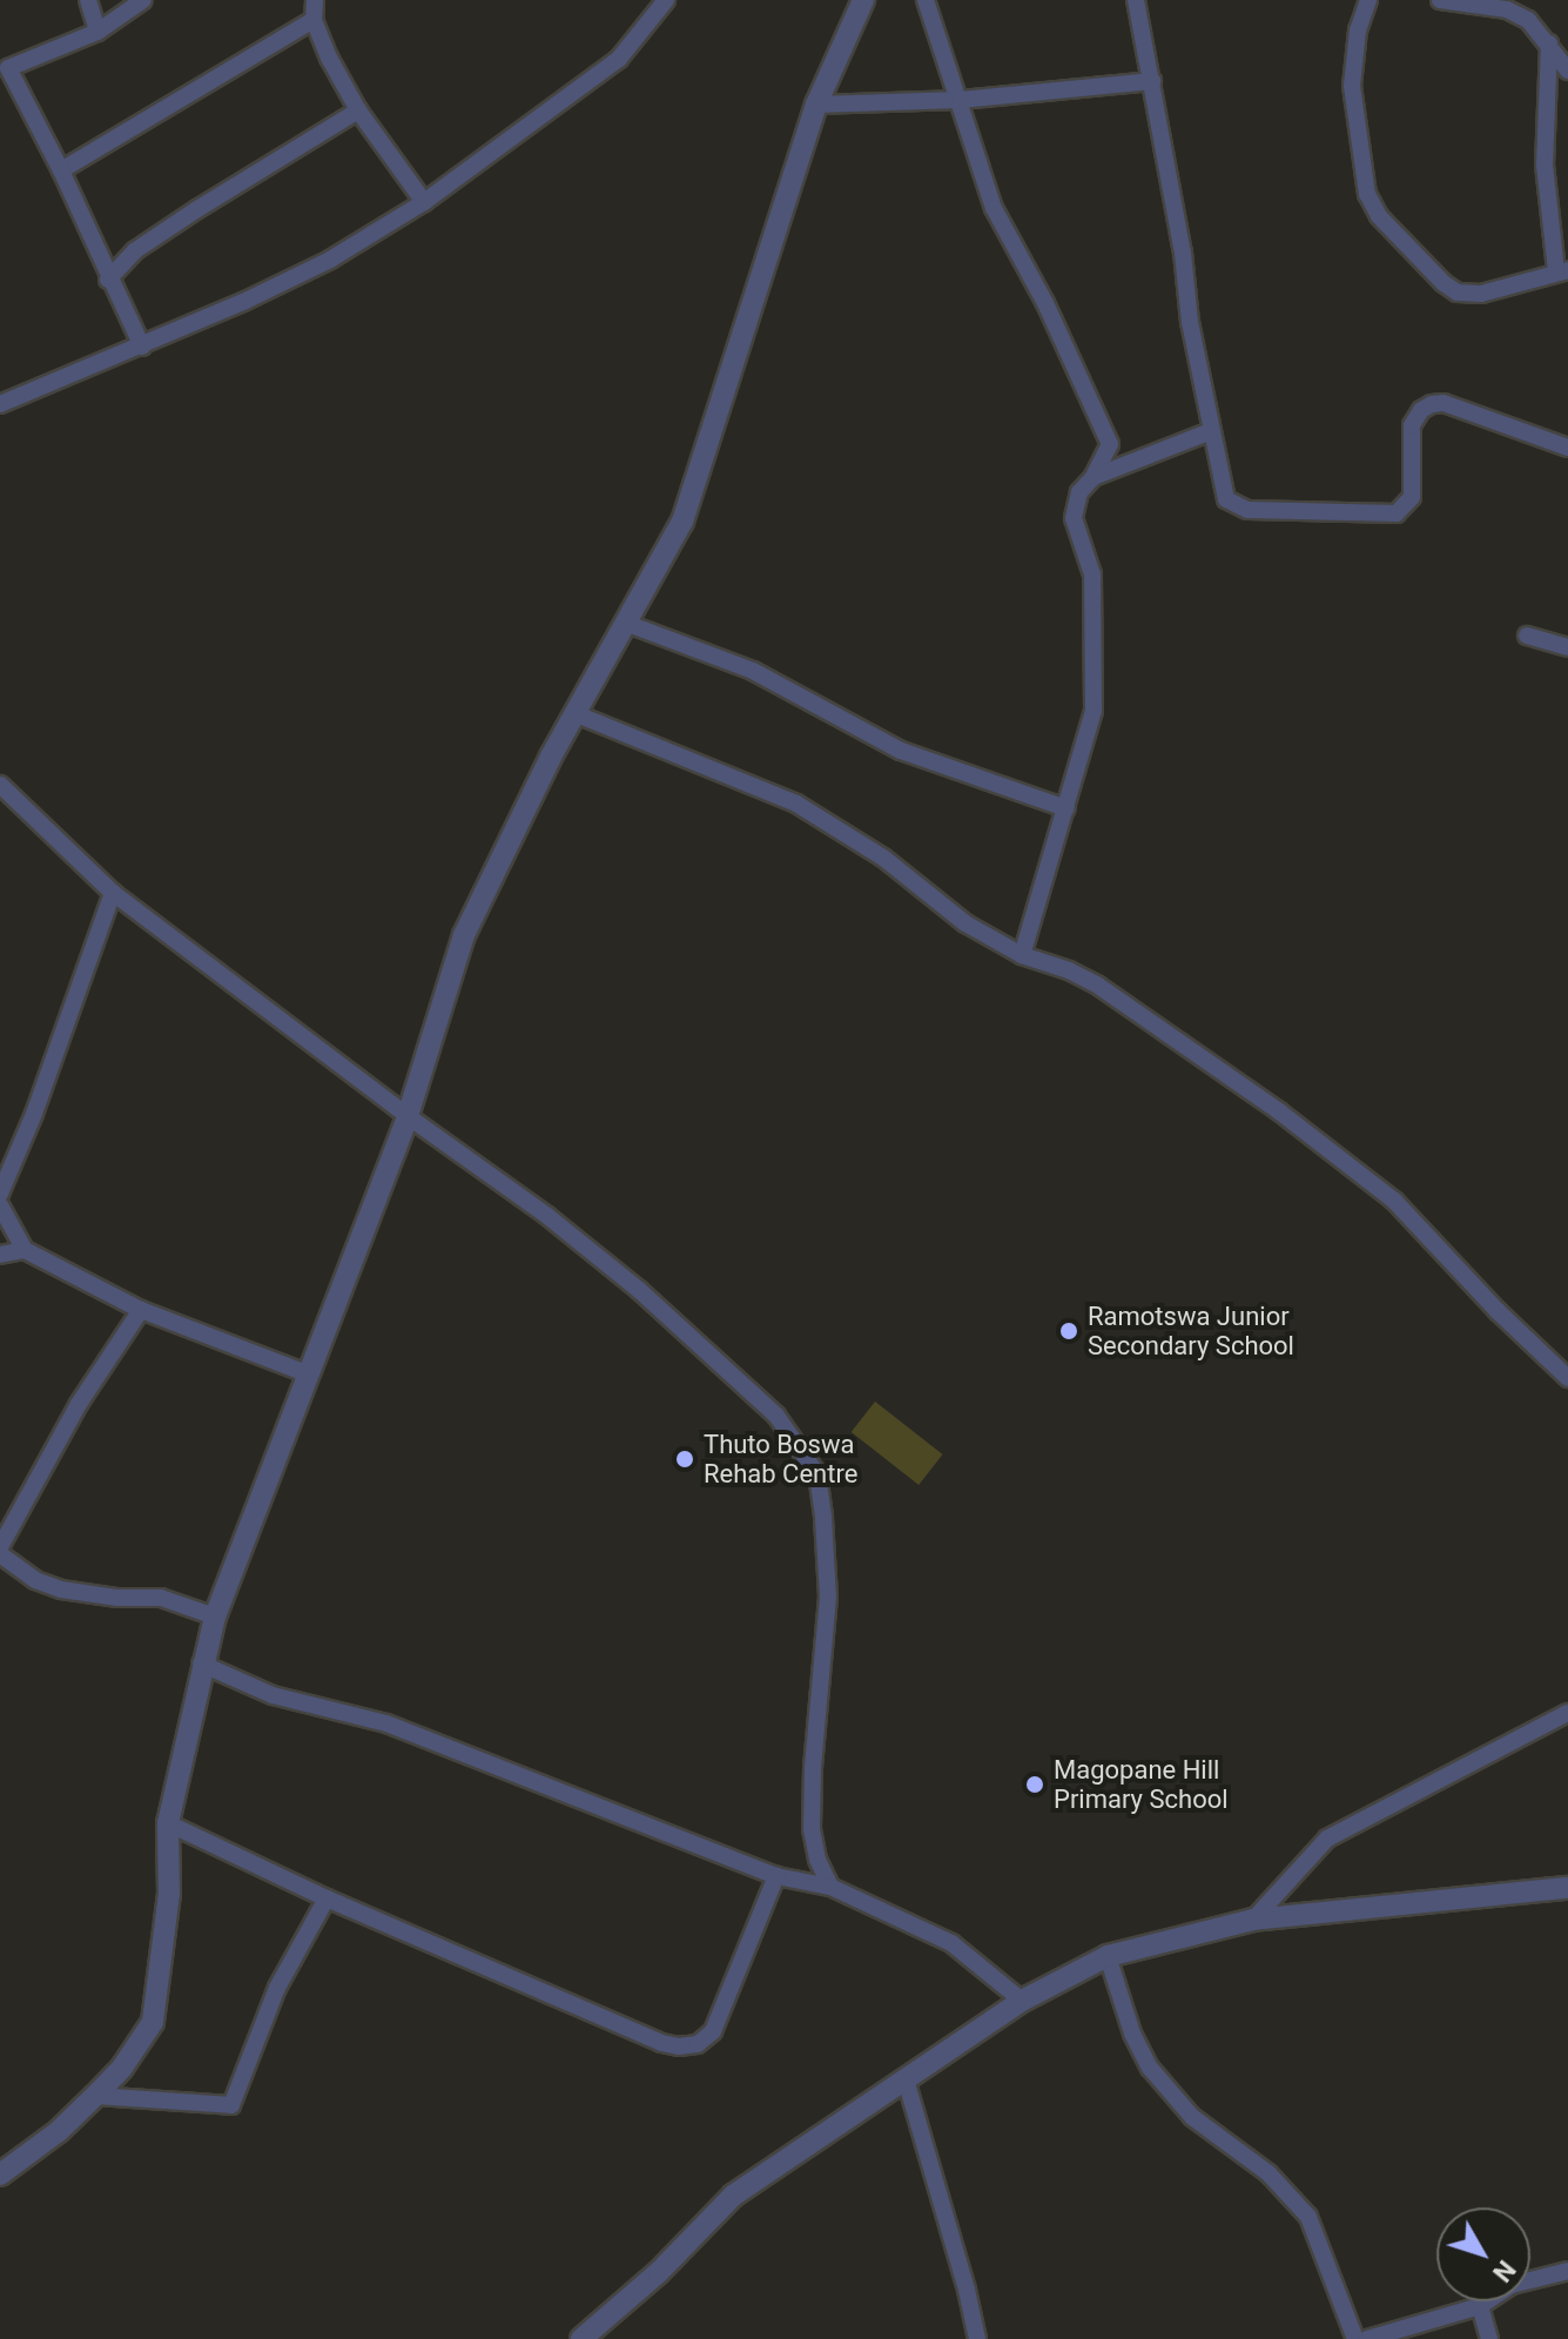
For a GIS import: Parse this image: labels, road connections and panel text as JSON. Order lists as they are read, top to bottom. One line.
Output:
{"places":["Ramotswa Junior Secondary School","Thuto Boswa Rehab Centre","Magopane Hill Primary School"],"north":"bottom right"}
